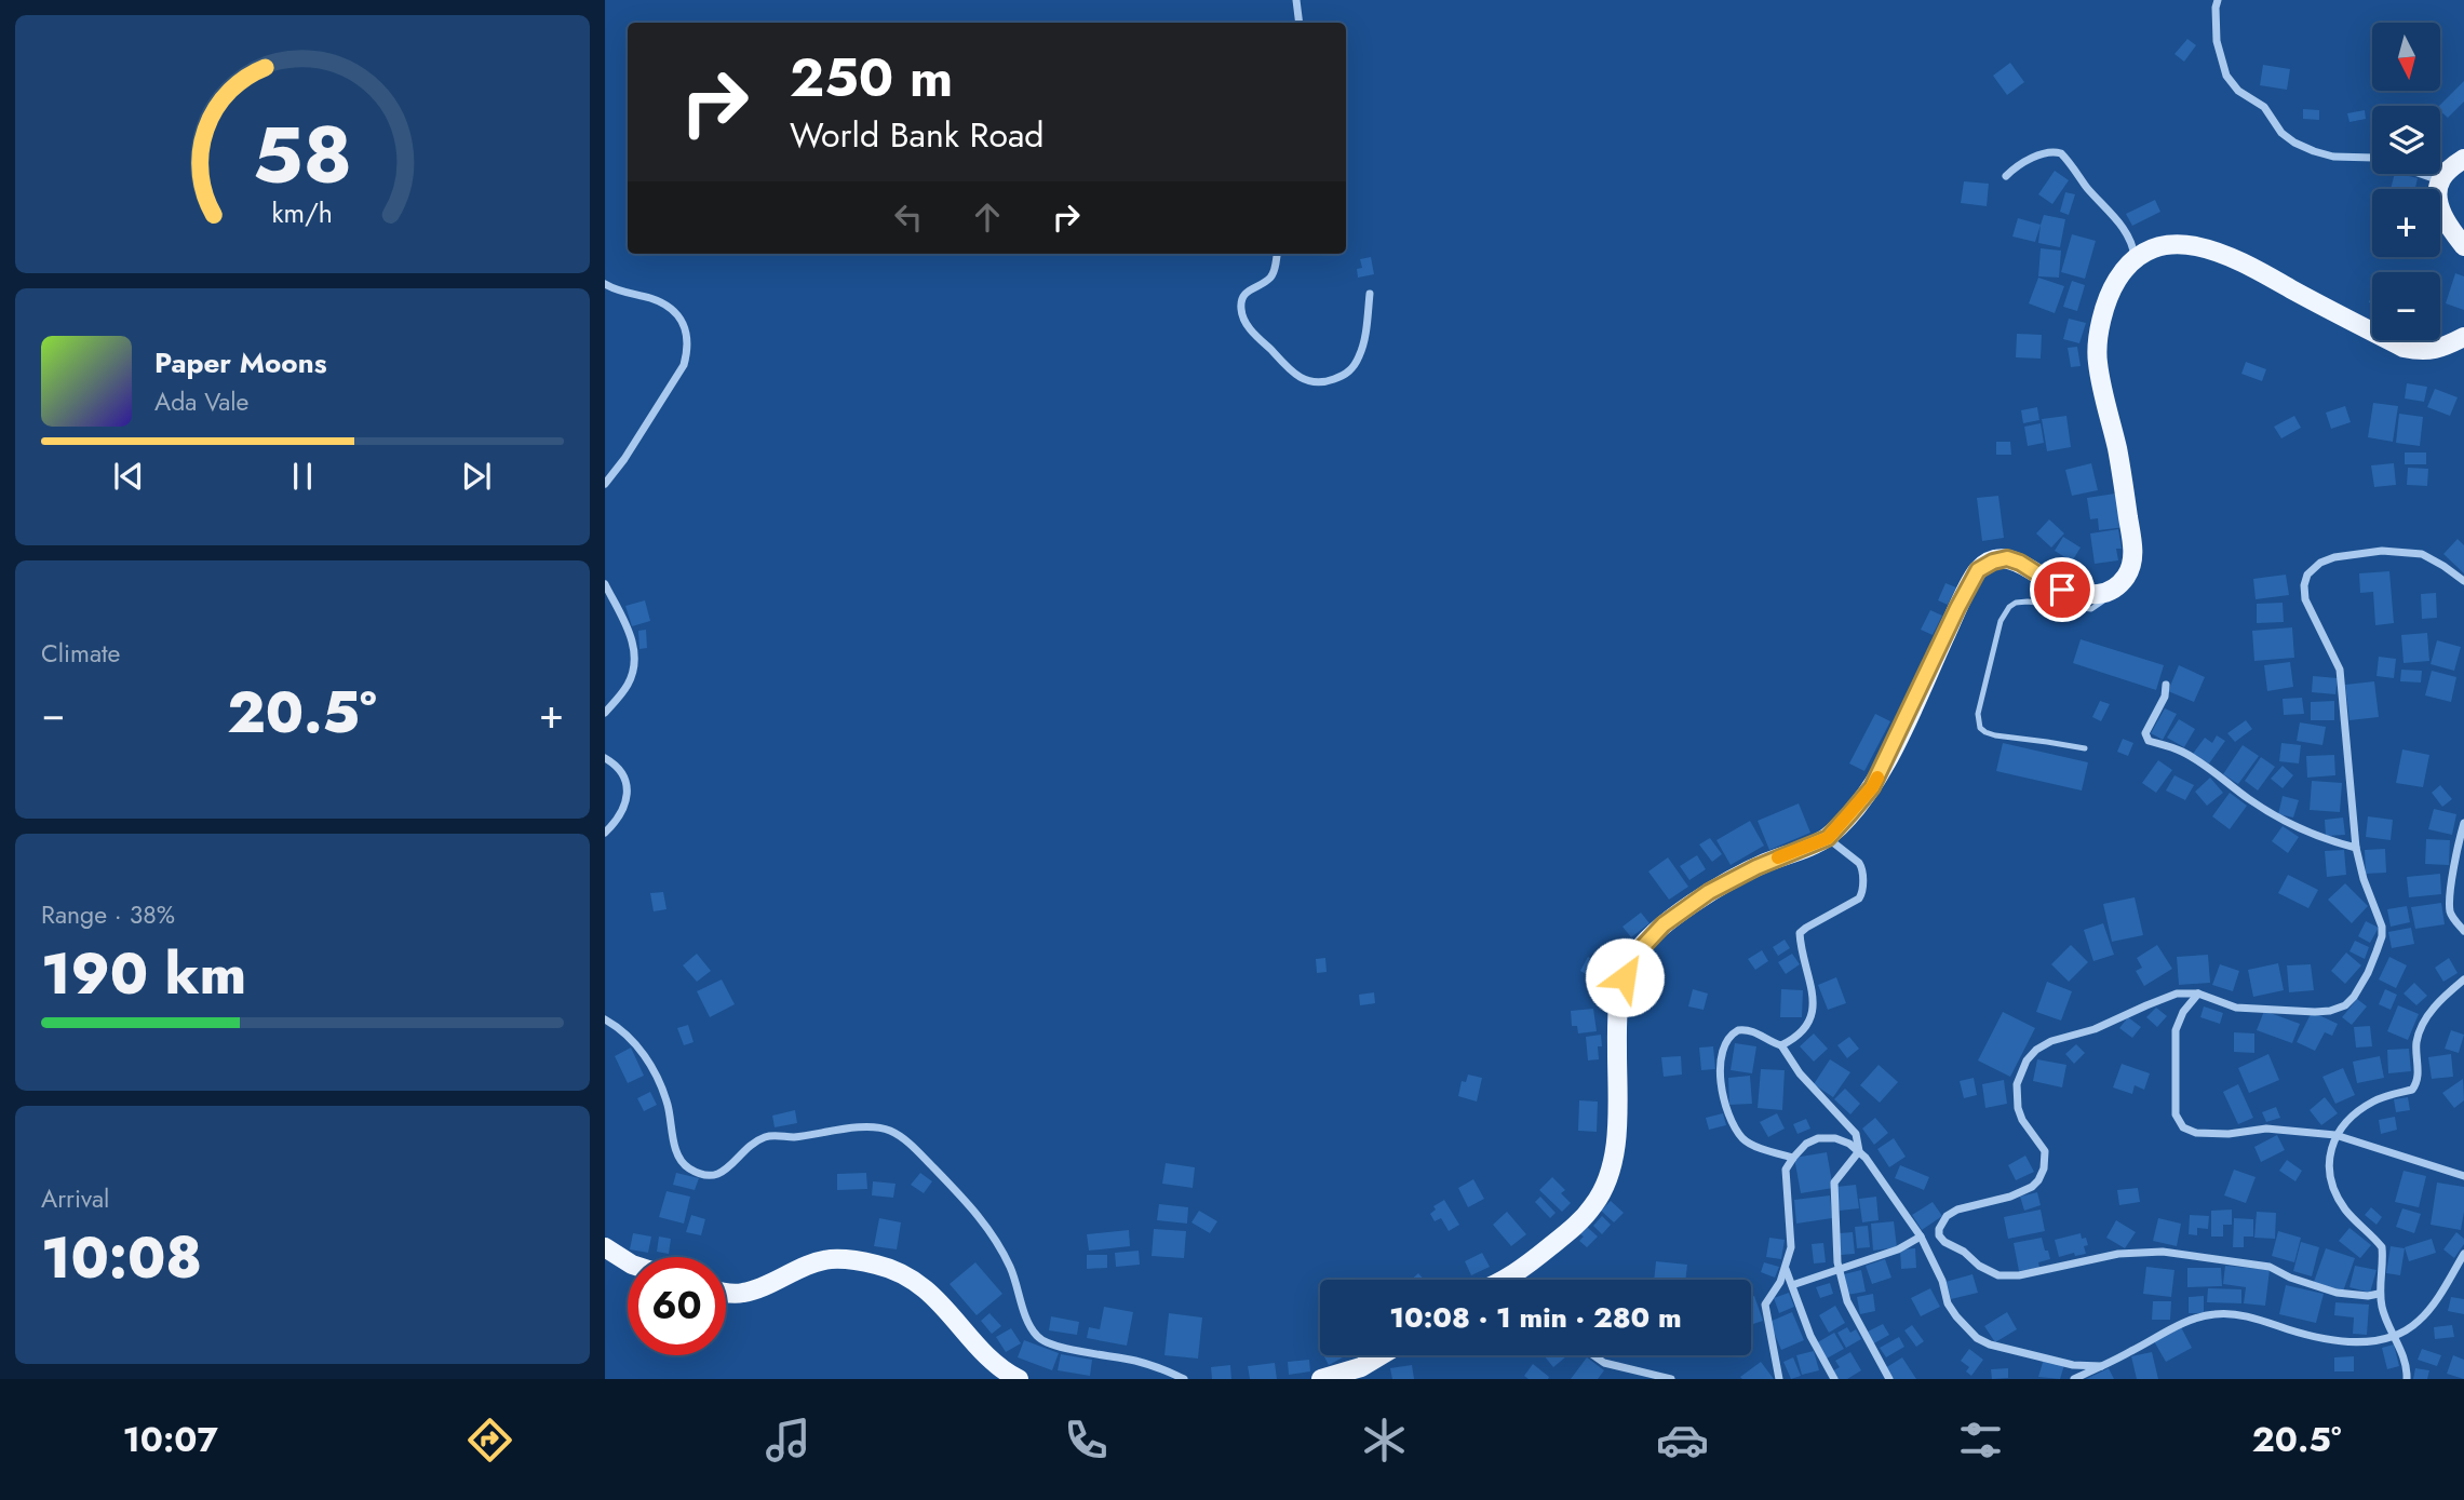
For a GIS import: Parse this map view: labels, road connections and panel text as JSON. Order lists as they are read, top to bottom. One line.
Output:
{"north":"bottom","page":{"map_buttons":["+","−"],"turn":["250 m","World Bank Road"],"song":["Paper Moons","Ada Vale"],"tile":["Climate",["Range · 38%","190 km"],["Arrival","10:08"]],"heat":["−","20.5°","+"],"limit":"60","trip":"10:08 · 1 min · 280 m","tabs":["10:07","20.5°"],"gauge":["58","km/h"]}}
